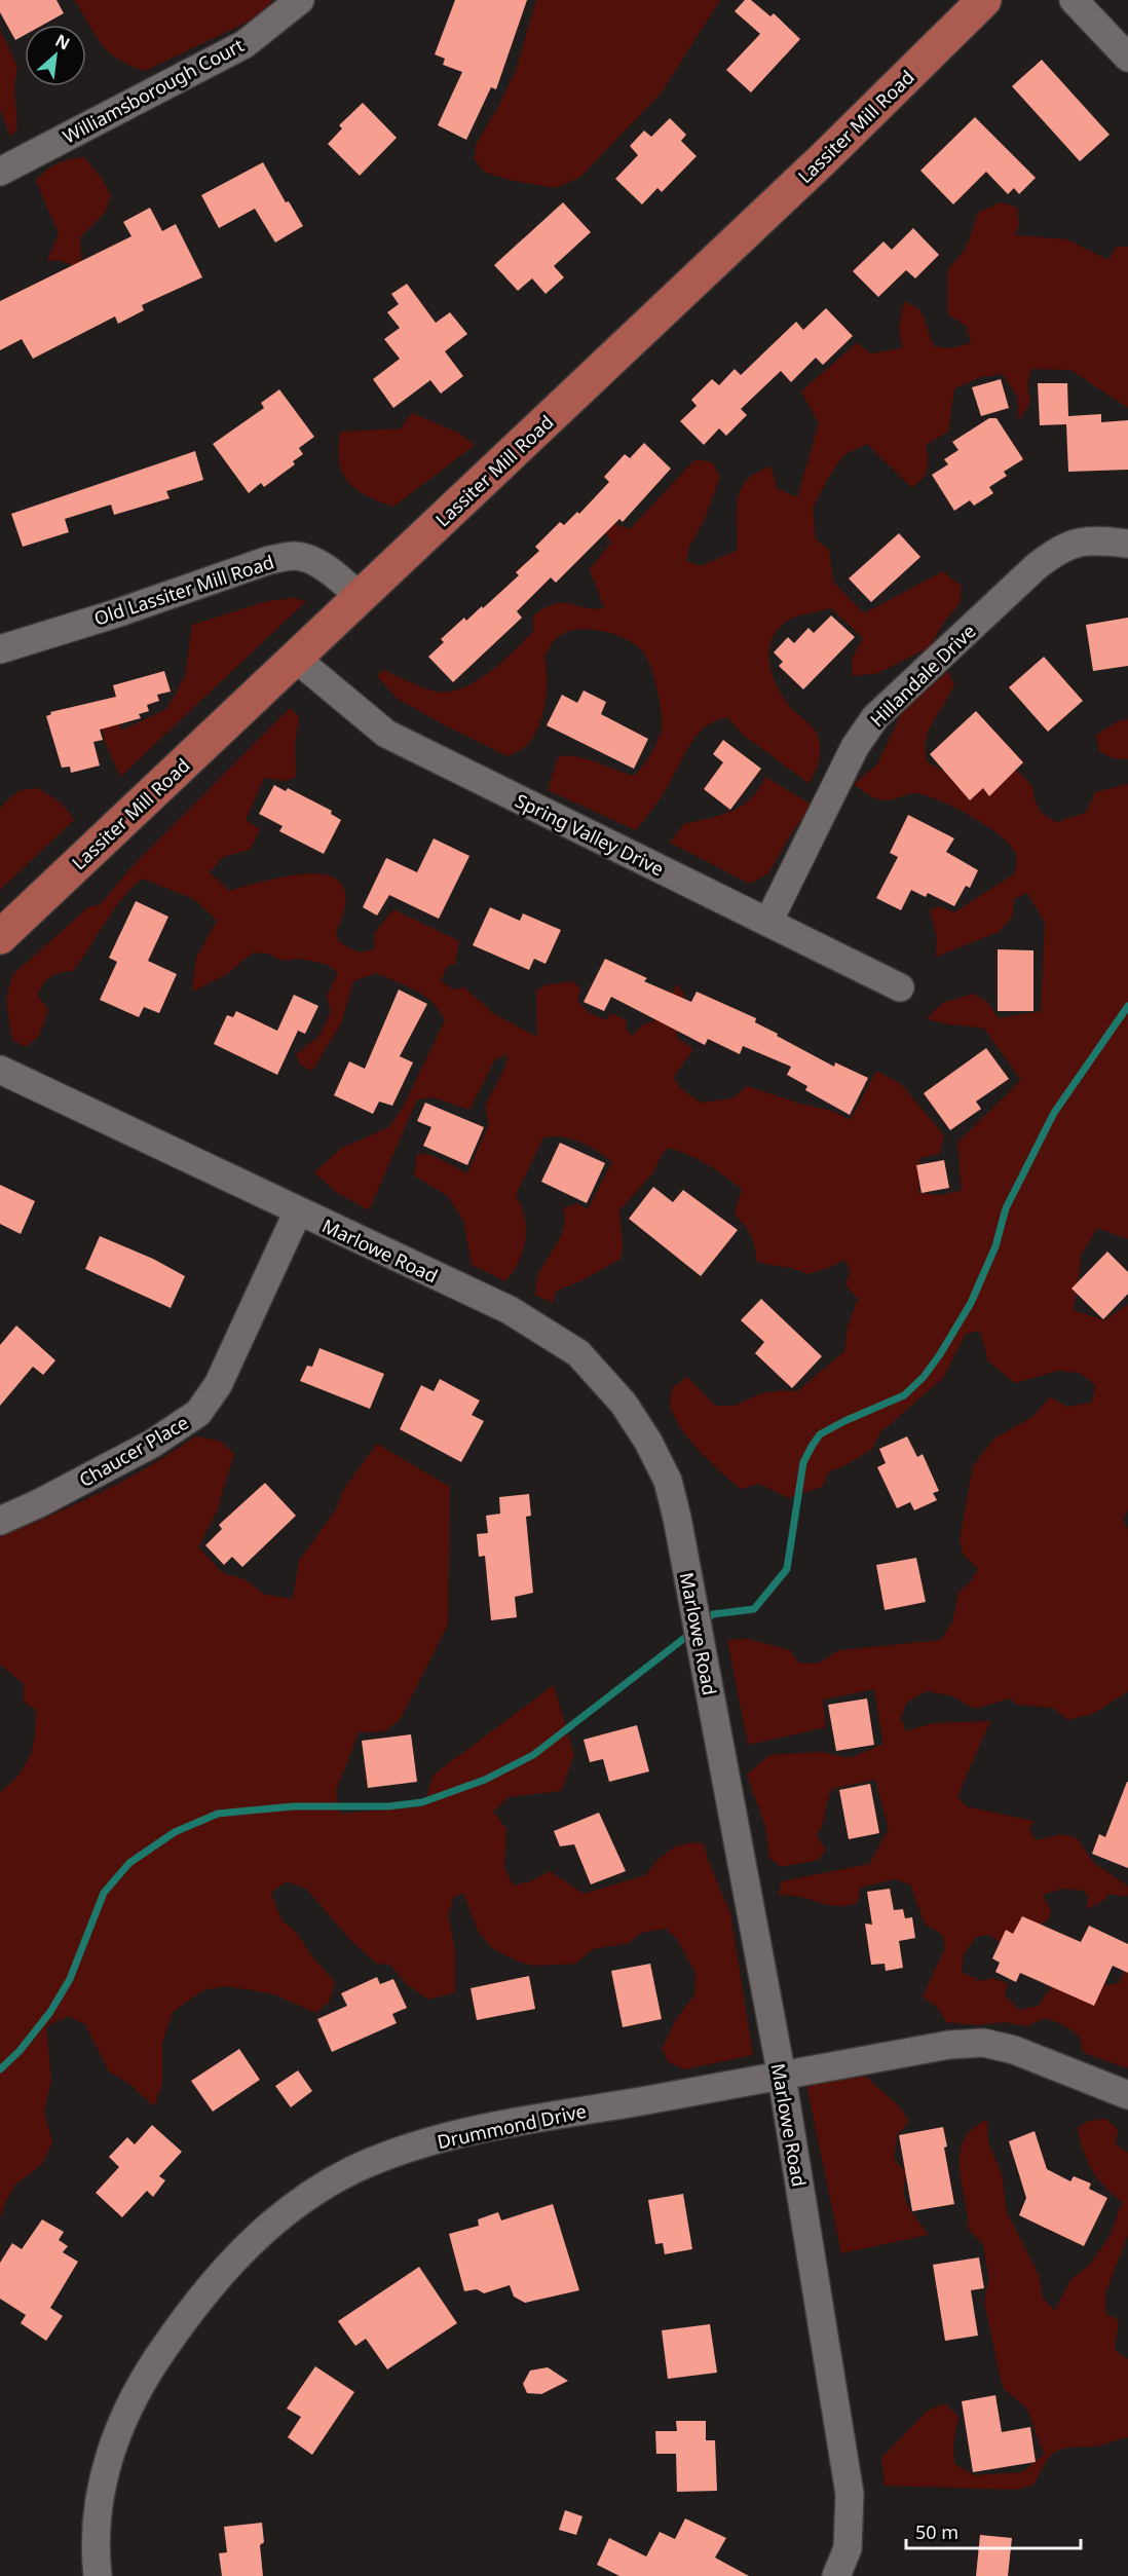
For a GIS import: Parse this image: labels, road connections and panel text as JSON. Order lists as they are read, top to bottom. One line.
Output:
{"streets":{"main road":["Lassiter Mill Road"],"street":["Williamsborough Court","Old Lassiter Mill Road","Hillandale Drive","Spring Valley Drive","Marlowe Road","Chaucer Place","Drummond Drive"]},"crossings":[["Lassiter Mill Road","Old Lassiter Mill Road"],["Lassiter Mill Road","Spring Valley Drive"],["Hillandale Drive","Spring Valley Drive"],["Marlowe Road","Chaucer Place"],["Marlowe Road","Drummond Drive"]],"scale_bar":"50 m","north":"top right"}
